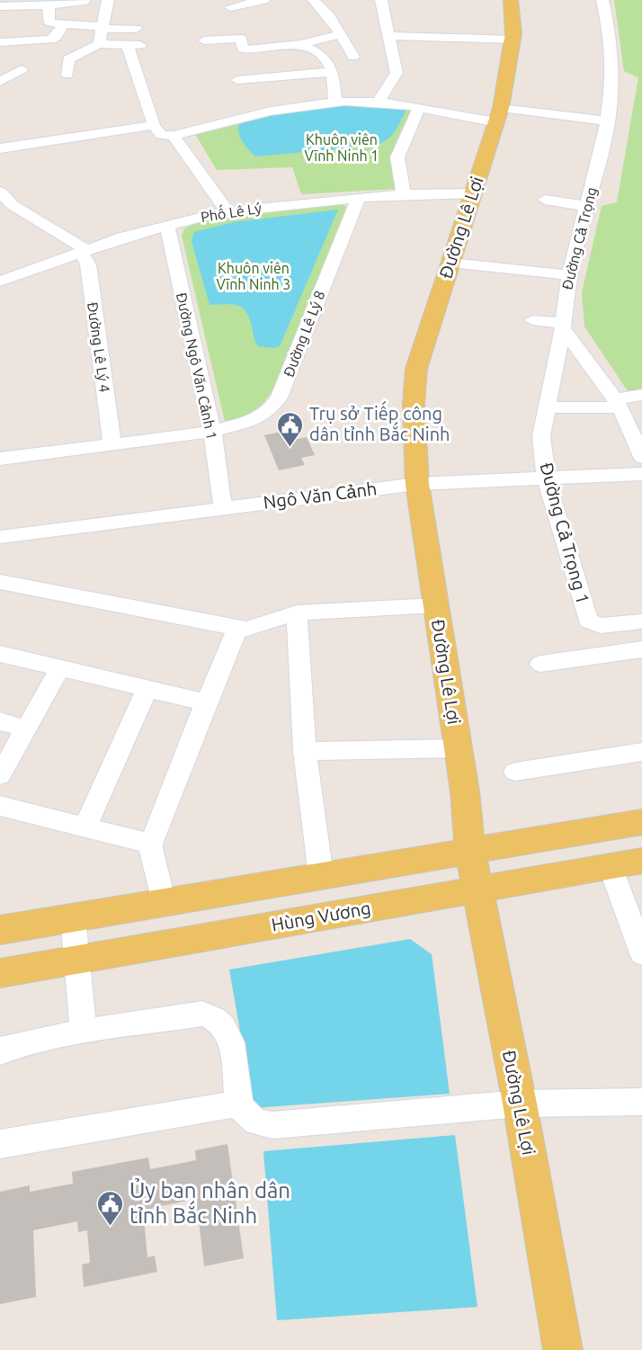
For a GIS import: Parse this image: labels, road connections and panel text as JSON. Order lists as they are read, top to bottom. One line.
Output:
{"streets":{"main road":["Đường Lê Lợi","Hùng Vương"],"street":["Phố Lê Lý","Đường Cả Trọng","Đường Lê Lý 8","Đường Lê Lý 4","Đường Ngô Văn Cảnh 1","Ngô Văn Cảnh","Đường Cả Trọng 1"]},"crossings":[["Phố Lê Lý","Đường Lê Lợi"],["Phố Lê Lý","Đường Lê Lý 8"],["Phố Lê Lý","Đường Lê Lý 4"],["Phố Lê Lý","Đường Ngô Văn Cảnh 1"],["Đường Lê Lợi","Ngô Văn Cảnh"],["Đường Lê Lợi","Hùng Vương"],["Đường Cả Trọng","Đường Cả Trọng 1"],["Đường Lê Lý 8","Đường Lê Lý 4"],["Đường Lê Lý 8","Đường Ngô Văn Cảnh 1"],["Đường Ngô Văn Cảnh 1","Ngô Văn Cảnh"],["Ngô Văn Cảnh","Đường Cả Trọng 1"]],"parks":["Khuôn viên Vĩnh Ninh 1","Khuôn viên Vĩnh Ninh 3"],"places":{"public building":["Trụ sở Tiếp công dân tỉnh Bắc Ninh","Ủy ban nhân dân tỉnh Bắc Ninh"]}}
